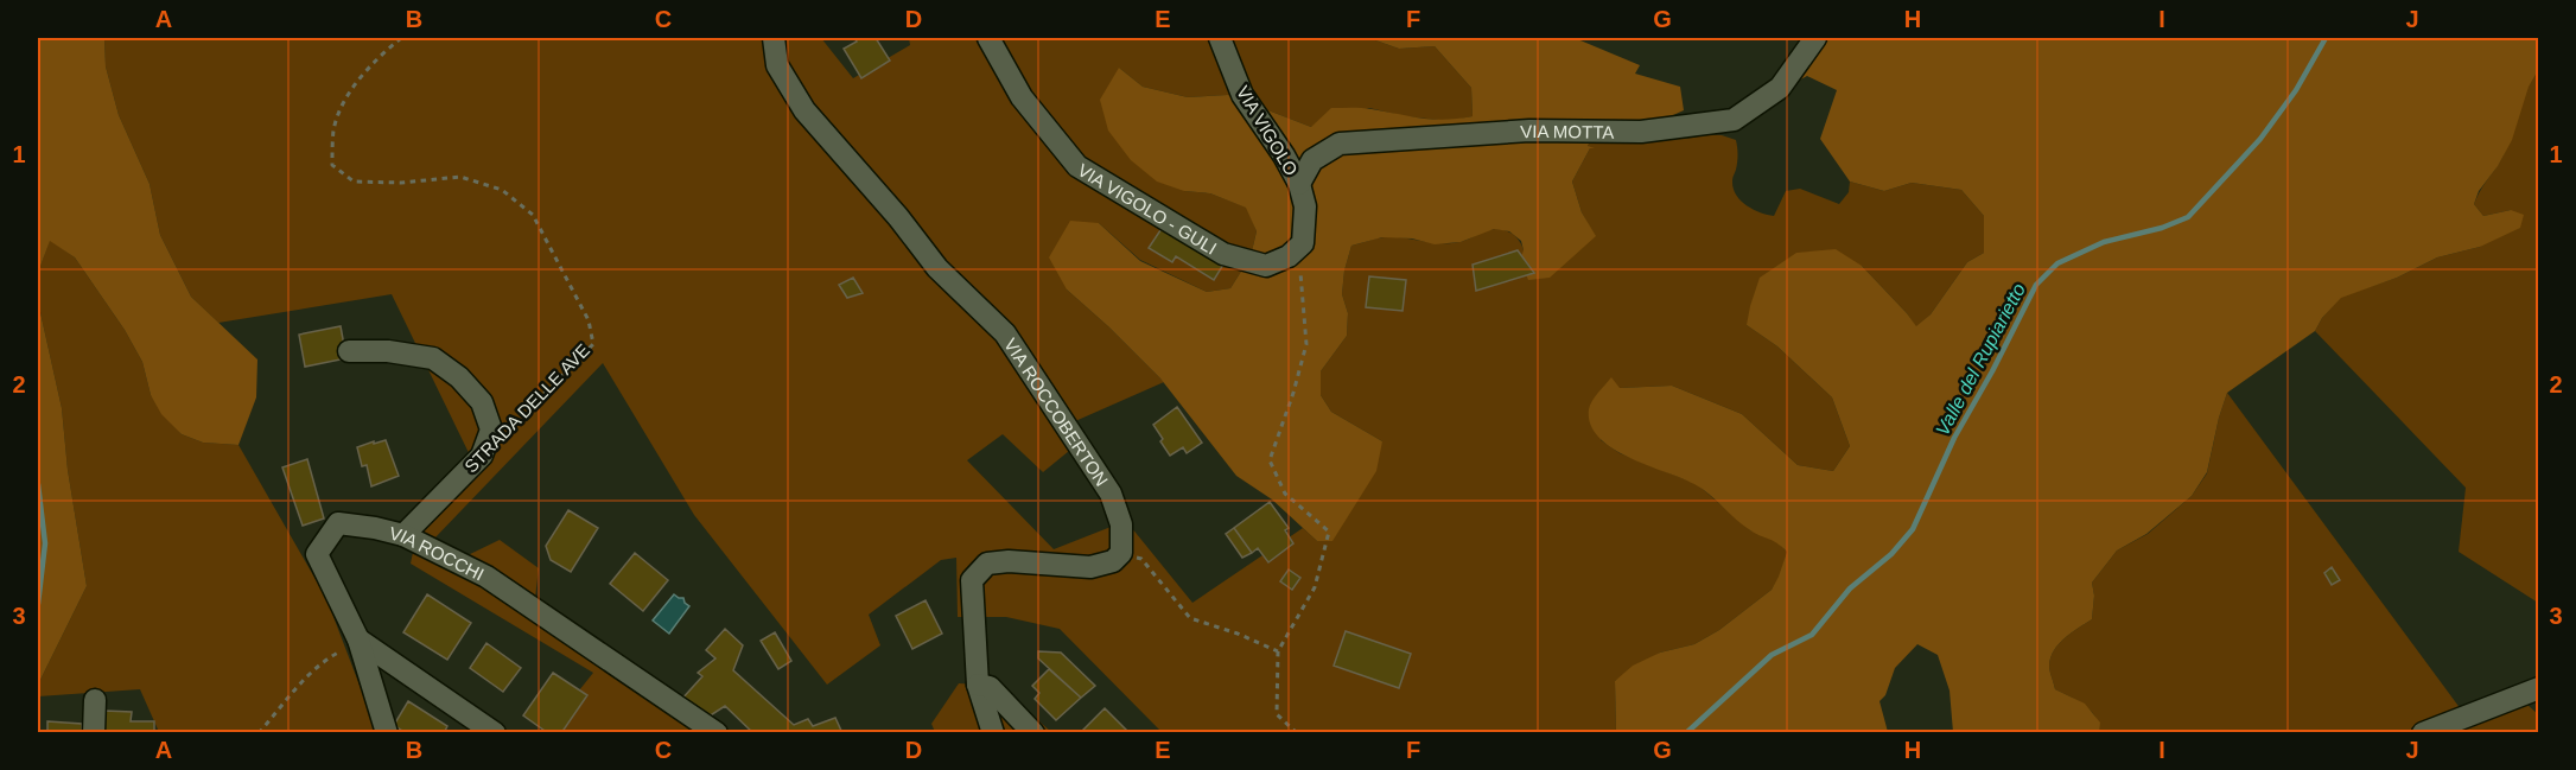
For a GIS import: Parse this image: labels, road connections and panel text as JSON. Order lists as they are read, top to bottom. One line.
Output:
{"streets":{"street":["VIA VIGOLO","VIA MOTTA","VIA VIGOLO - GULI","STRADA DELLE AVE","VIA ROCCOBERTON","VIA ROCCHI"]},"crossings":[["VIA VIGOLO","VIA MOTTA"],["STRADA DELLE AVE","VIA ROCCHI"]],"water":["Valle del Rupiarietto"],"grid":{"columns":["A","B","C","D","E","F","G","H","I","J"],"rows":["1","2","3"]}}
